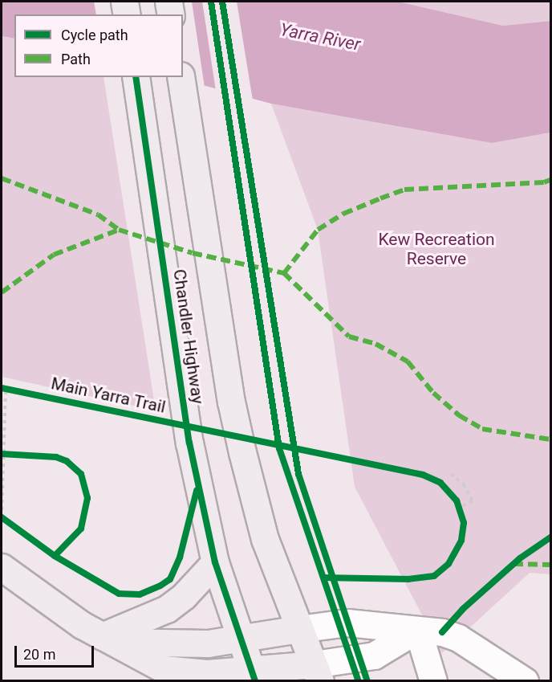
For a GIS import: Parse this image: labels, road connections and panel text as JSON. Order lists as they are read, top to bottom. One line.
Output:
{"streets":{"main road":["Chandler Highway"],"cycle path":["Main Yarra Trail"]},"water":["Yarra River"],"parks":["Kew Recreation Reserve"],"legend":["Cycle path","Path"],"scale_bar":"20 m"}
